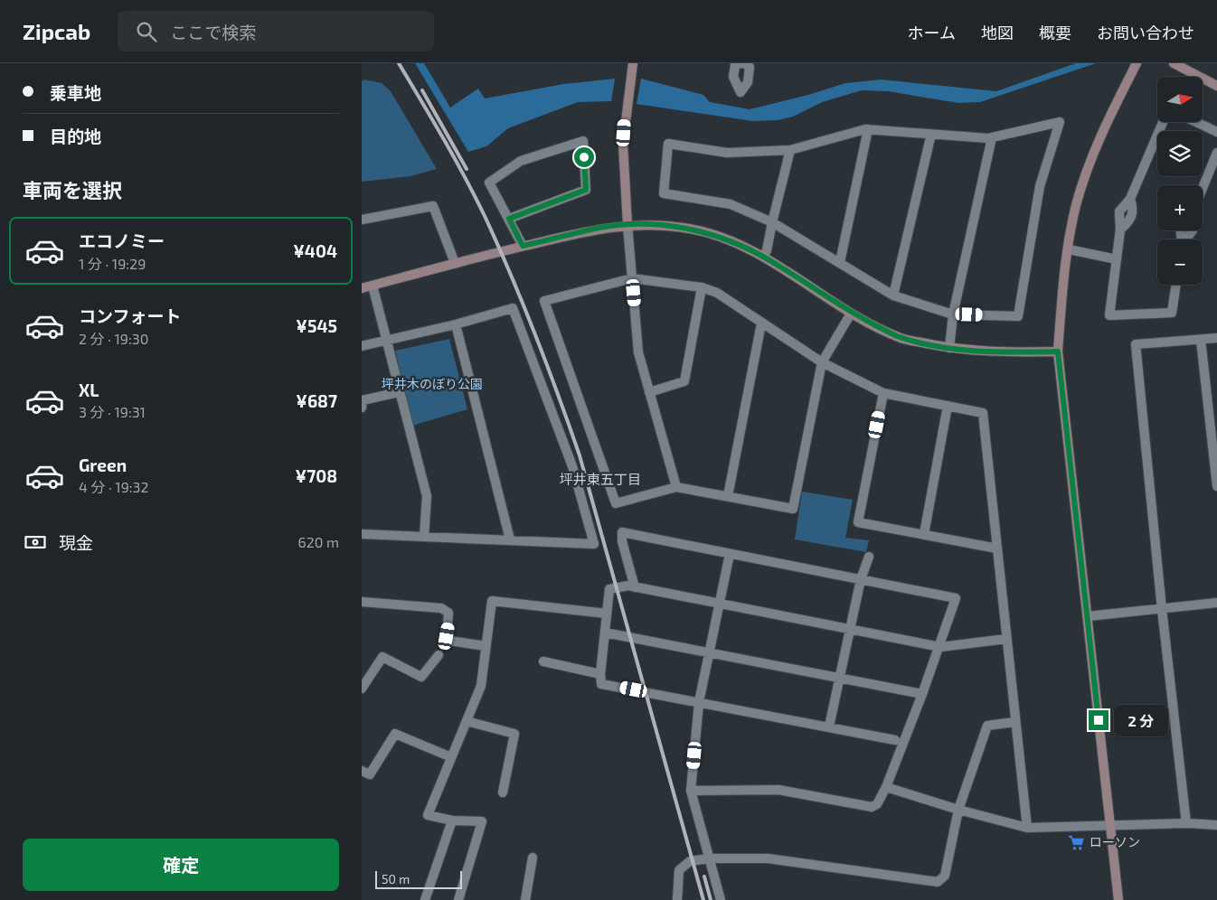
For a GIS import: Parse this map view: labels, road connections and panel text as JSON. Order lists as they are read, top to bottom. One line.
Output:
{"districts":["坪井東五丁目"],"parks":["坪井木のぼり公園"],"places":{"supermarket":["ローソン"]},"scale_bar":"50 m","north":"right","page":{"header":"Zipcab","search":"ここで検索","nav":["ホーム","地図","概要","お問い合わせ"],"banner":["乗車地","目的地"],"map_buttons":["+","−"],"heading":"車両を選択","list":[{"name":"エコノミー","note":"1 分 · 19:29","value":"¥404"},{"name":"コンフォート","note":"2 分 · 19:30","value":"¥545"},{"name":"XL","note":"3 分 · 19:31","value":"¥687"},{"name":"Green","note":"4 分 · 19:32","value":"¥708"}],"pay":["現金","620 m"],"bubble":"2 分","buttons":"確定","scale":"50 m"}}
